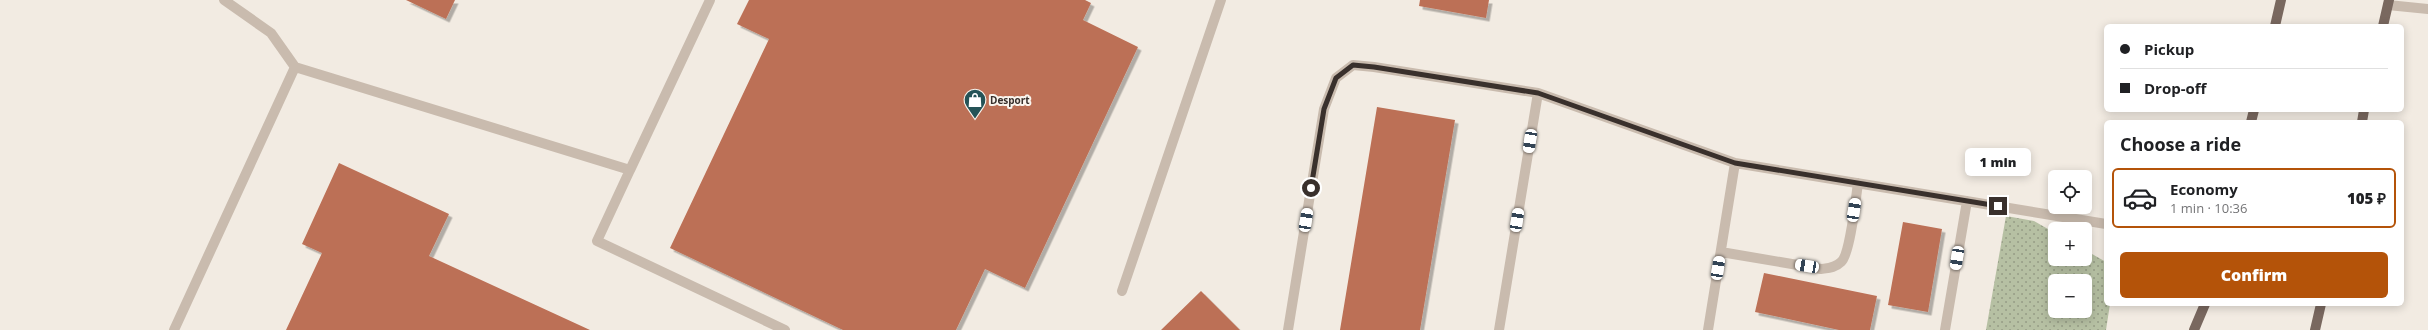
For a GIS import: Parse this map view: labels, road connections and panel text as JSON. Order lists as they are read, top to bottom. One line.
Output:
{"places":{"shop":["Desport"]},"page":{"banner":["Pickup","Drop-off"],"heading":"Choose a ride","bubble":"1 min","list":[{"name":"Economy","note":"1 min · 10:36","value":"105 ₽"}],"map_buttons":["+","−"],"buttons":"Confirm"}}
